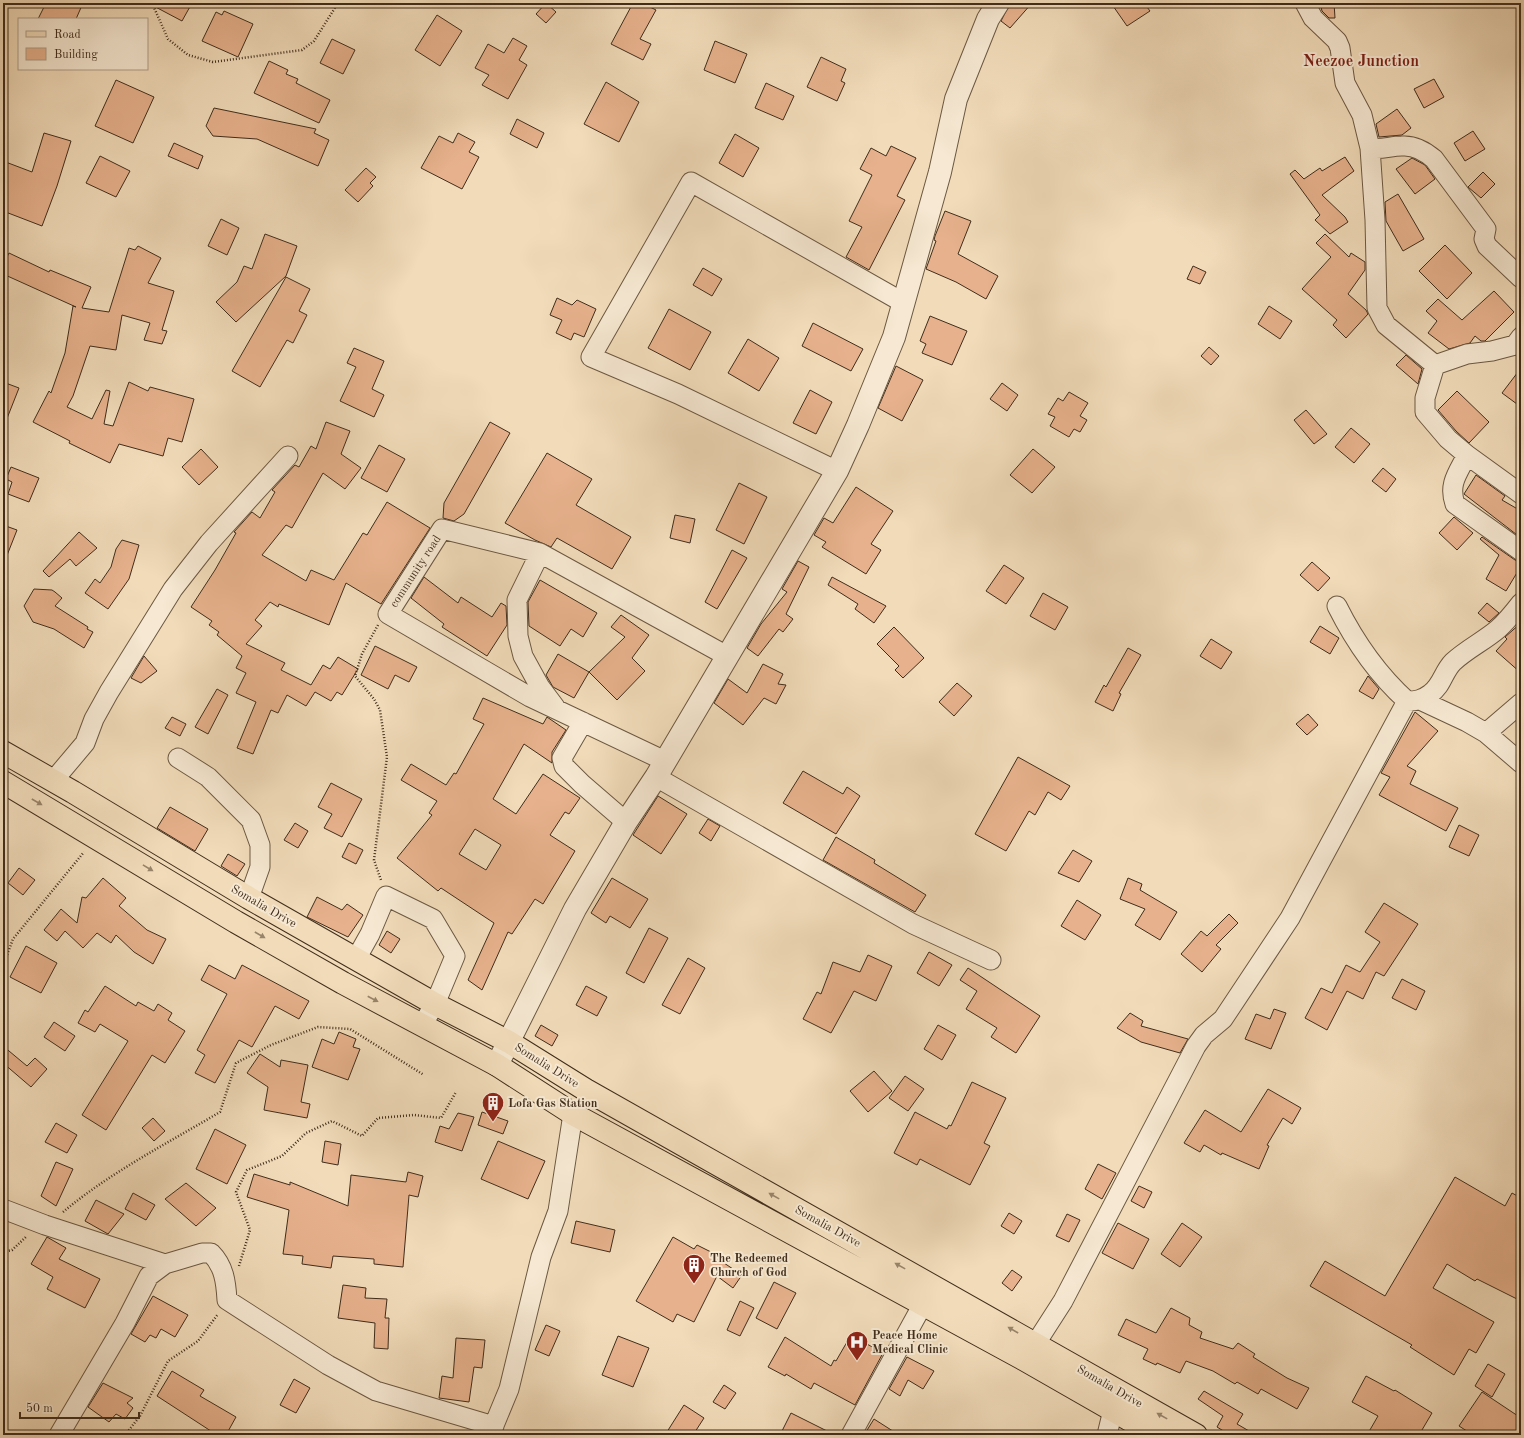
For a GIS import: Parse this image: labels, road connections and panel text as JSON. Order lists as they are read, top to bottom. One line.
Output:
{"streets":{"main road":["Somalia Drive"],"street":["community road"]},"districts":["Neezoe Junction"],"places":{"building":["Lofa Gas Station","The Redeemed Church of God"],"hospital":["Peace Home Medical Clinic"]},"legend":["Road","Building"],"scale_bar":"50 m"}
